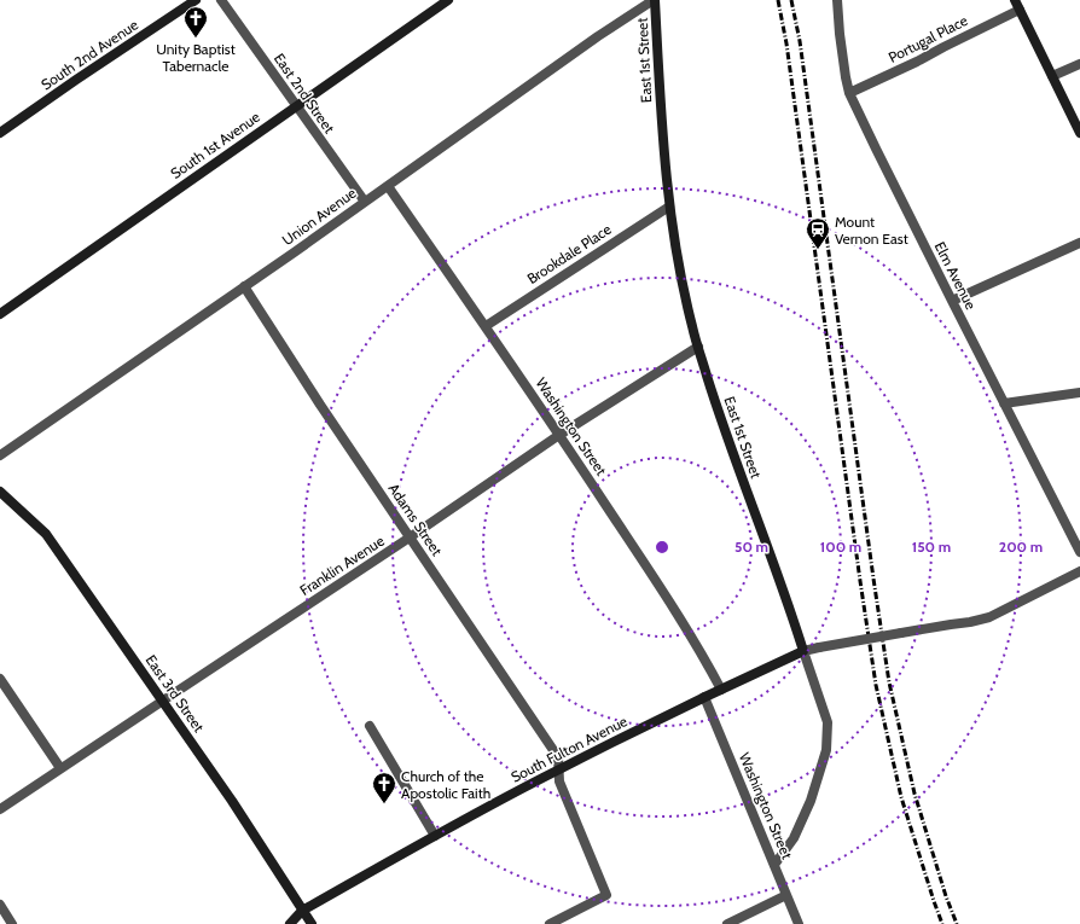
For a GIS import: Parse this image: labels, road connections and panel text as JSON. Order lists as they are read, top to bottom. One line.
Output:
{"streets":{"street":["Portugal Place","South 2nd Avenue","East 1st Street","East 2nd Street","South 1st Avenue","Union Avenue","Brookdale Place","Elm Avenue","Washington Street","Adams Street","Franklin Avenue","East 3rd Street","South Fulton Avenue"]},"crossings":[["Portugal Place","Elm Avenue"],["East 1st Street","Union Avenue"],["East 1st Street","Brookdale Place"],["East 1st Street","Washington Street"],["East 1st Street","Franklin Avenue"],["East 1st Street","South Fulton Avenue"],["East 2nd Street","South 1st Avenue"],["East 2nd Street","Union Avenue"],["Union Avenue","Washington Street"],["Union Avenue","Adams Street"],["Brookdale Place","Washington Street"],["Washington Street","Franklin Avenue"],["Washington Street","South Fulton Avenue"],["Adams Street","Franklin Avenue"],["Adams Street","South Fulton Avenue"],["Franklin Avenue","East 3rd Street"],["East 3rd Street","South Fulton Avenue"]],"places":{"church":["Unity Baptist Tabernacle","Church of the Apostolic Faith"],"station":["Mount Vernon East"]},"rings":["50 m","100 m","150 m","200 m"]}
